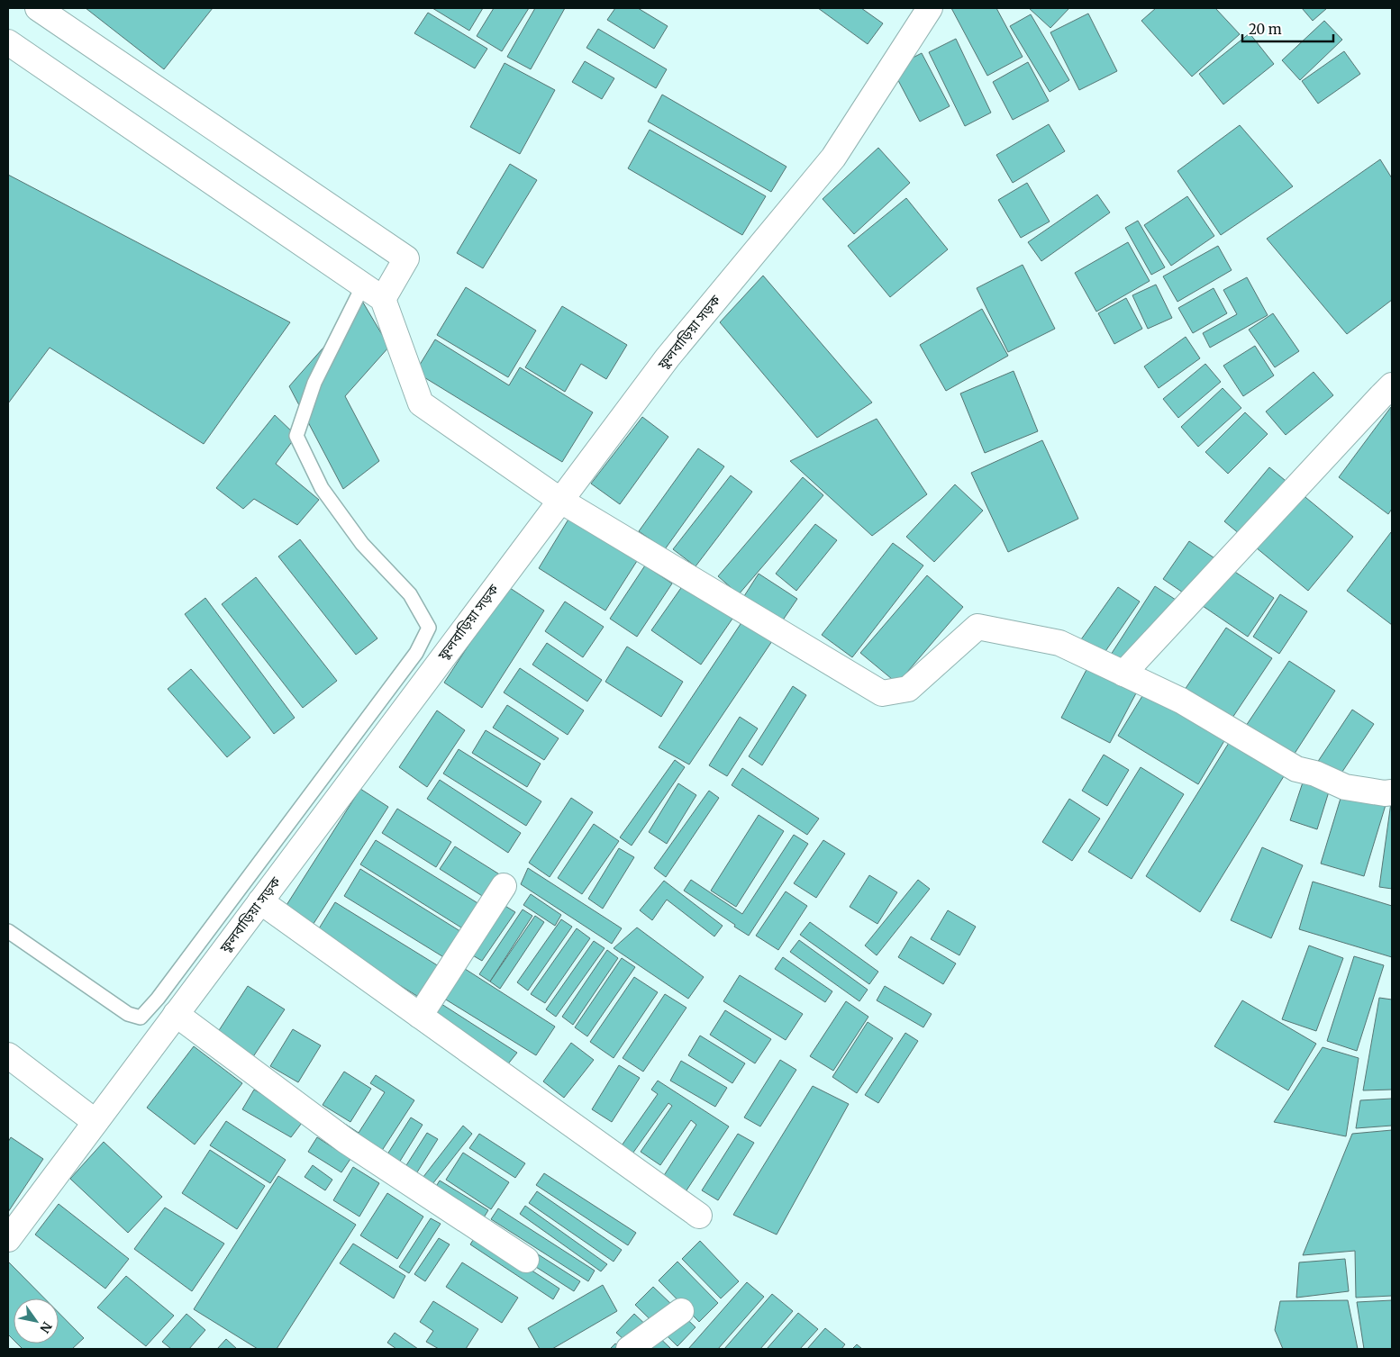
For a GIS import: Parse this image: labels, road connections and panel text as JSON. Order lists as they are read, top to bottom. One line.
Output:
{"streets":{"street":["ফুলবাড়িয়া সড়ক"]},"scale_bar":"20 m","north":"bottom right"}
